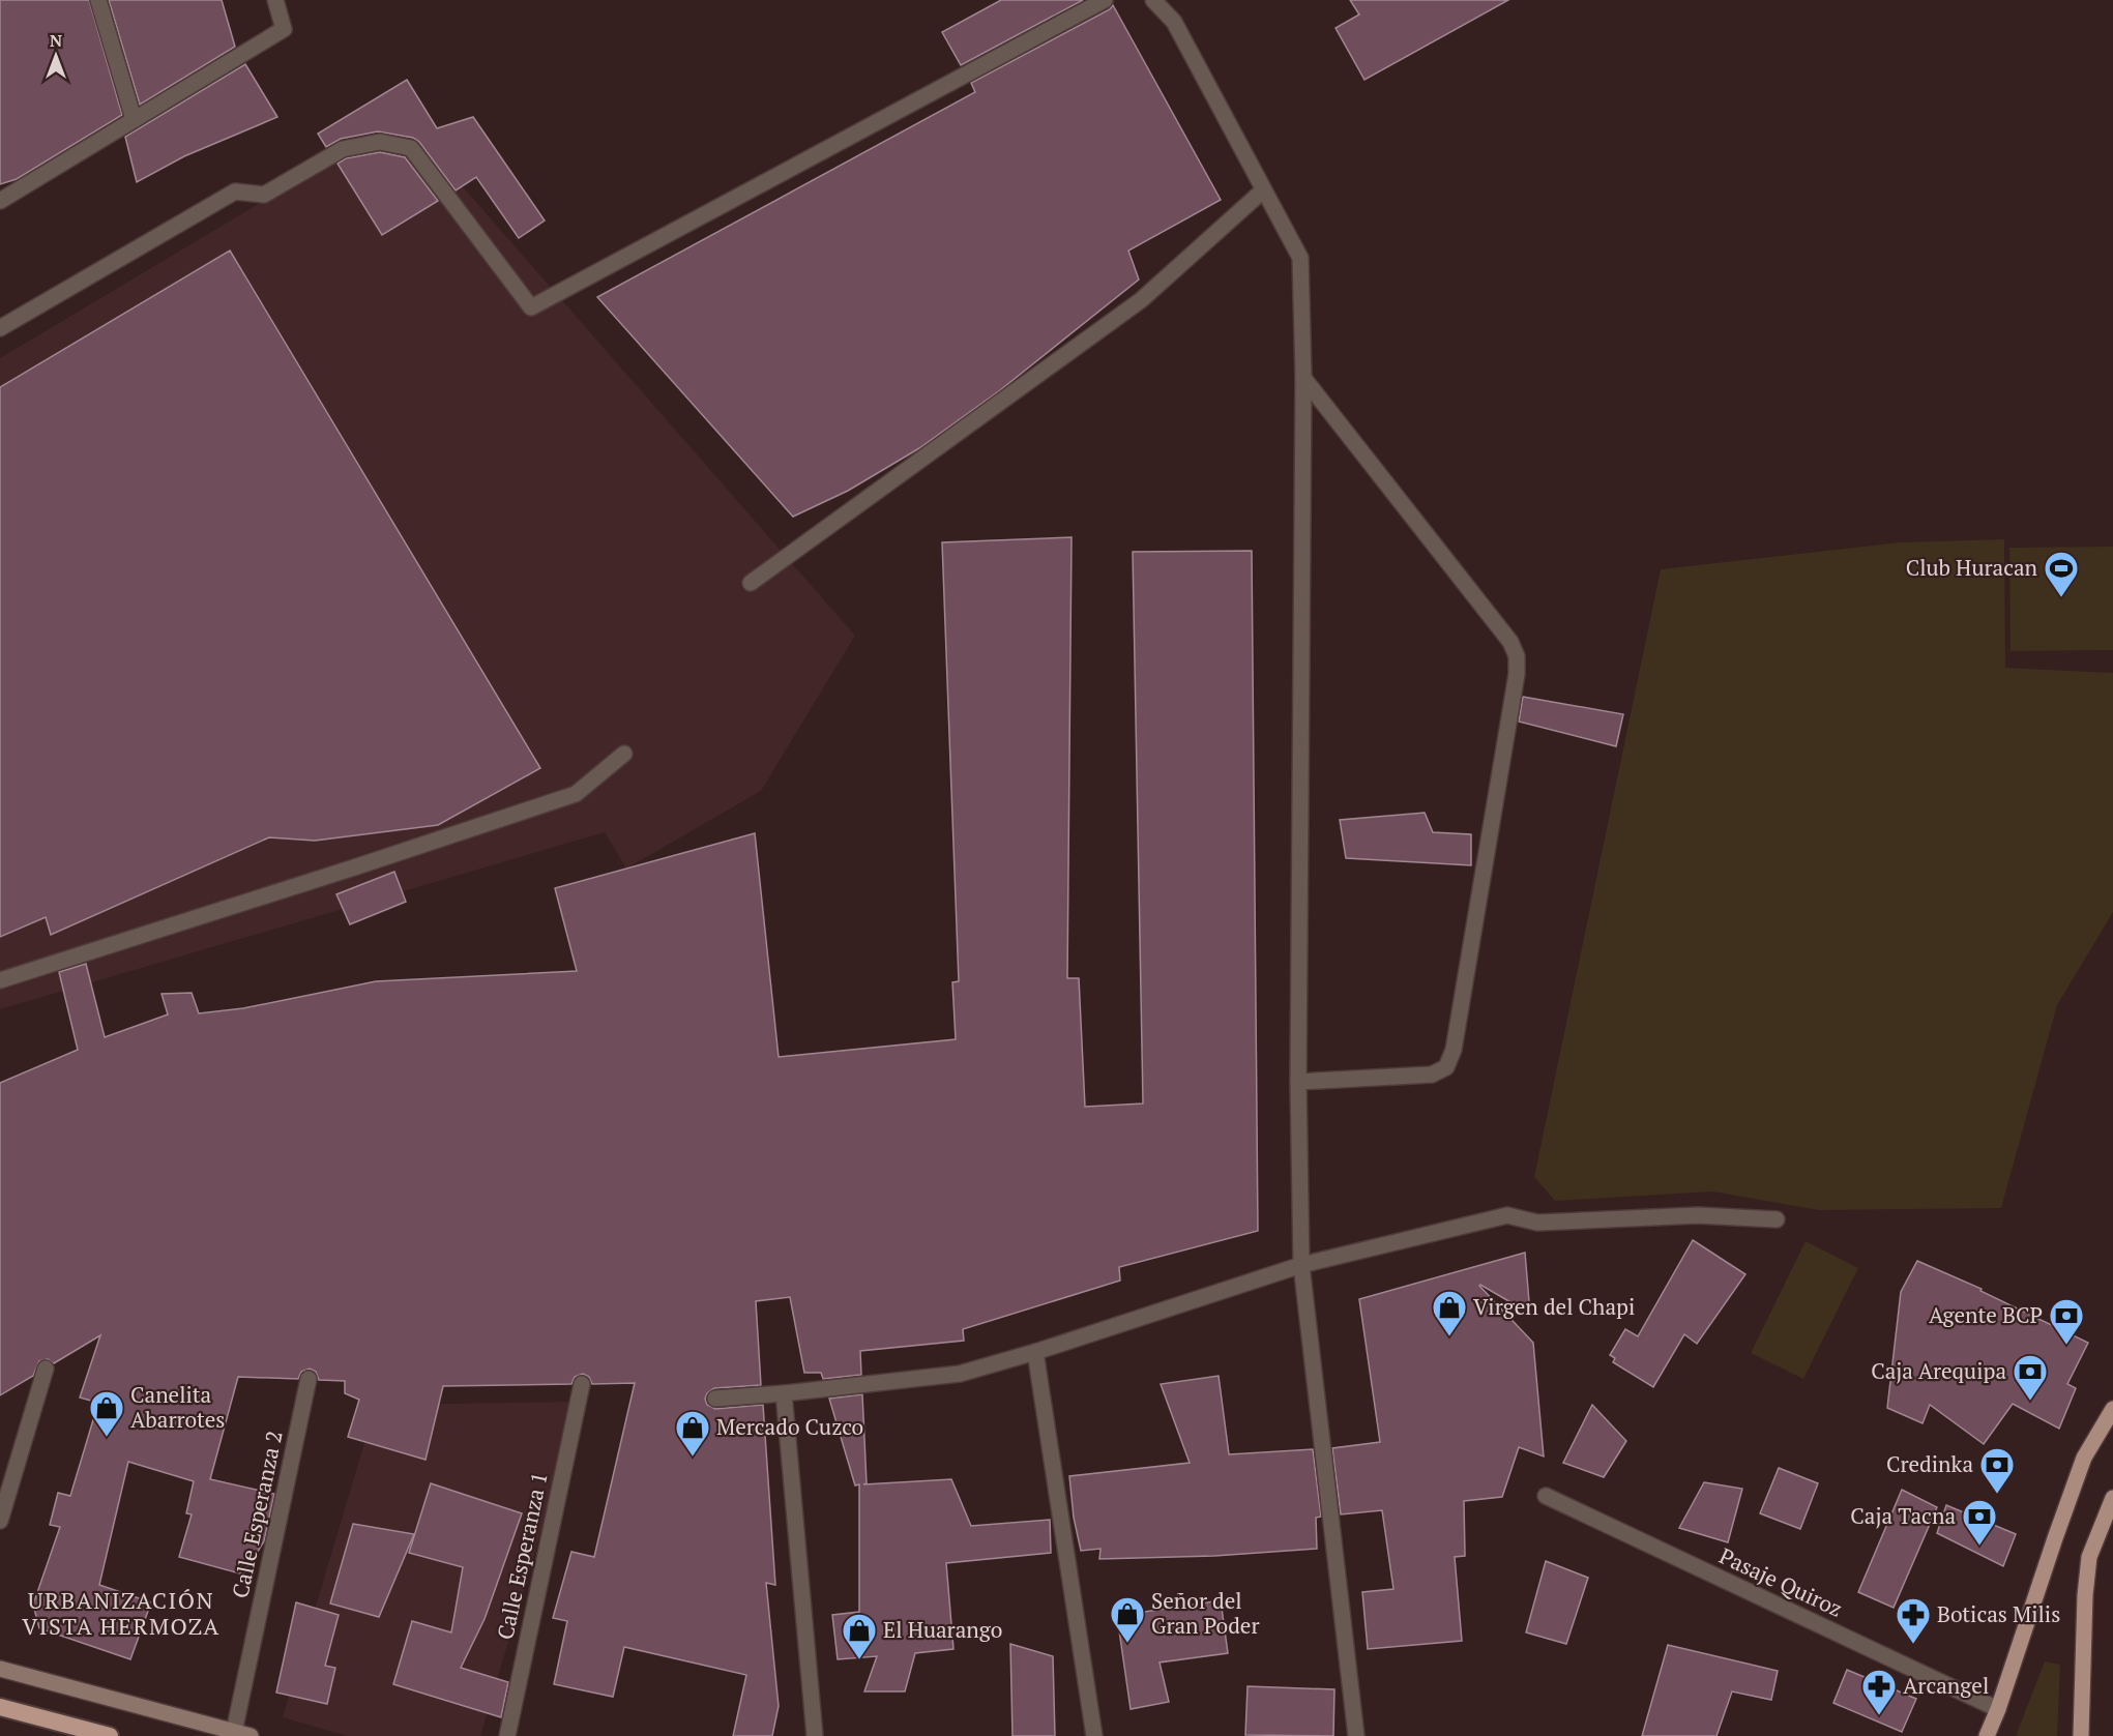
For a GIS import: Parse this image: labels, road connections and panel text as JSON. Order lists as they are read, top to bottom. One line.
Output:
{"streets":{"street":["Calle Esperanza 2","Calle Esperanza 1","Pasaje Quiroz"]},"districts":["URBANIZACIÓN VISTA HERMOZA"],"places":{"sports":["Club Huracan"],"shop":["Virgen del Chapi","Canelita Abarrotes","Mercado Cuzco","Señor del Gran Poder","El Huarango"],"bank":["Agente BCP","Caja Arequipa","Credinka","Caja Tacna"],"pharmacy":["Boticas Milis","Arcangel"]},"north":"top"}
